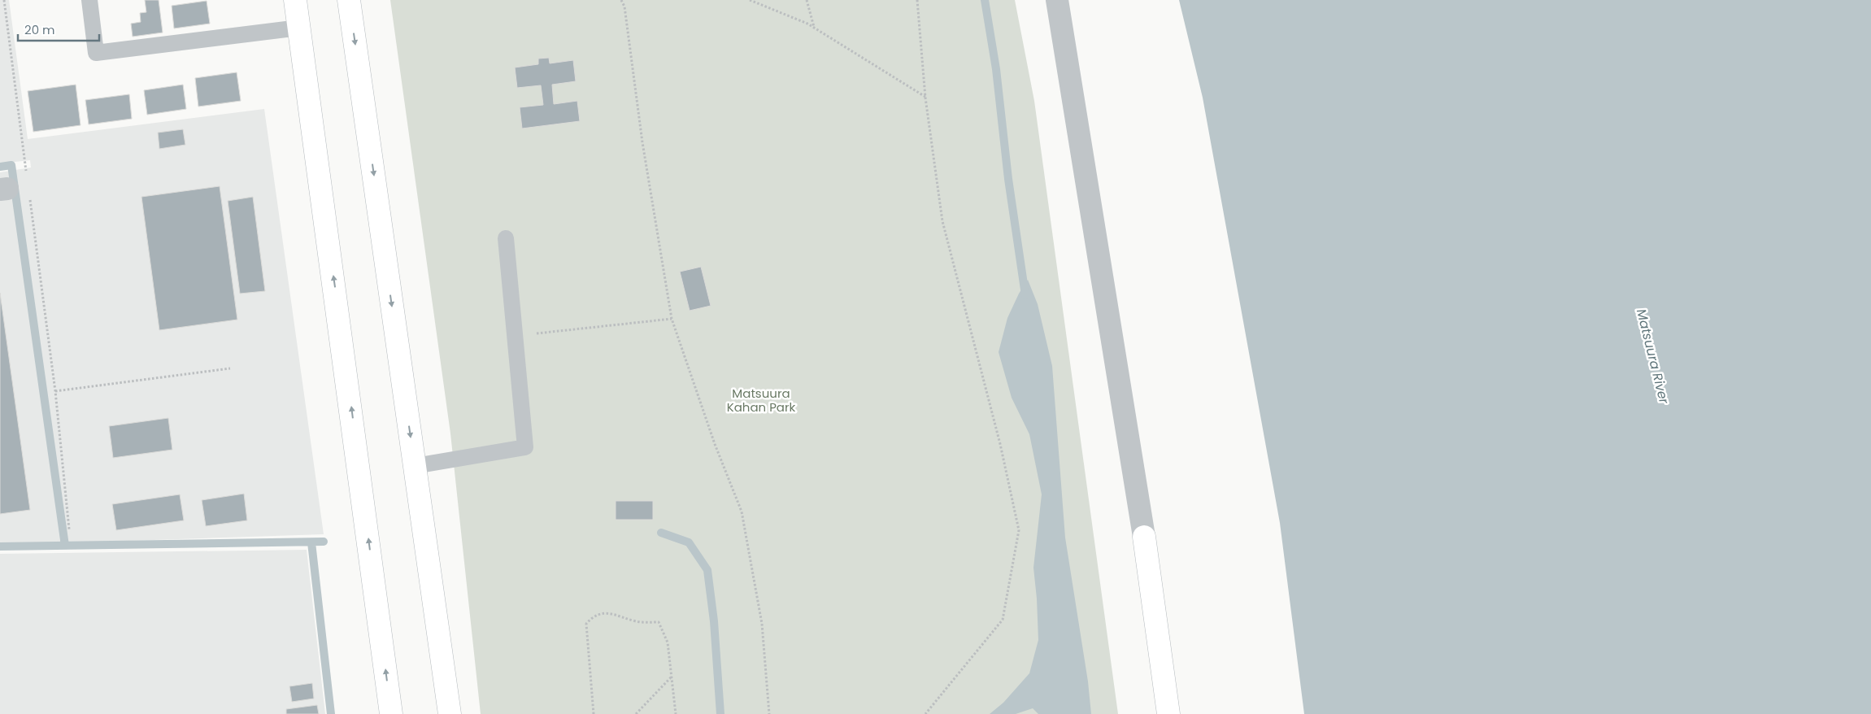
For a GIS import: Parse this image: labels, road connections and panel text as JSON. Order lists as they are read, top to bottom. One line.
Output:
{"water":["Matsuura River"],"parks":["Matsuura Kahan Park"],"scale_bar":"20 m"}
